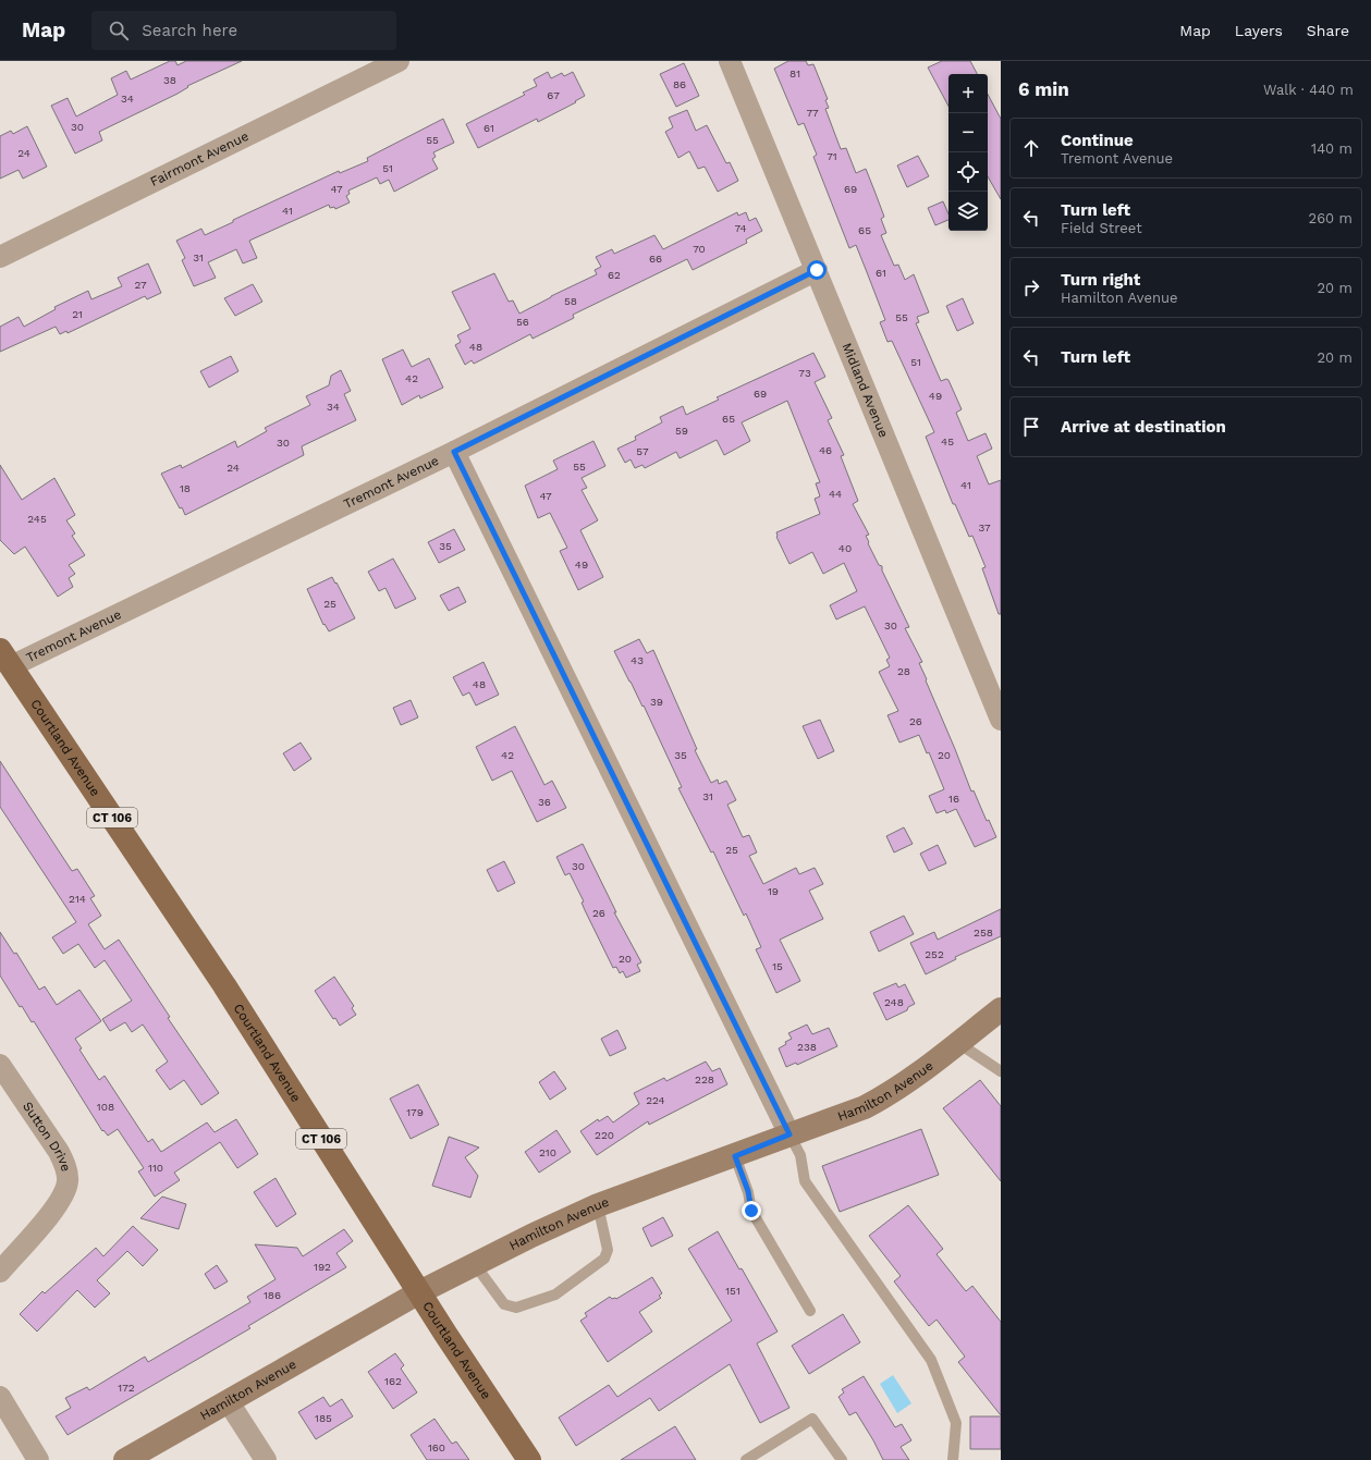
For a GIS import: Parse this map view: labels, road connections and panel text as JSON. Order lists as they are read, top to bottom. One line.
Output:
{"streets":{"main road":["Courtland Avenue","CT 106"],"street":["Fairmont Avenue","Midland Avenue","Tremont Avenue","Hamilton Avenue","Sutton Drive"]},"crossings":[["Midland Avenue","Tremont Avenue"],["Tremont Avenue","Courtland Avenue"],["Courtland Avenue","Hamilton Avenue"]],"house_numbers":["81","38","86","67","34","77","30","61","55","24","71","51","47","69","41","74","65","70","31","66","61","62","27","58","21","55","56","48","51","73","42","69","49","34","65","59","45","30","46","57","55","24","41","18","44","47","245","37","35","40","49","25","30","43","28","48","39","26","42","35","20","31","16","36","25","30","19","214","26","258","252","20","15","248","238","228","224","108","179","220","210","110","192","151","186","162","172","185","160"],"page":{"header":"Map","search":"Search here","nav":["Map","Layers","Share"],"heading":["6 min","Walk · 440 m"],"map_buttons":["+","−"],"list":[["Continue","Tremont Avenue","140 m"],["Turn left","Field Street","260 m"],["Turn right","Hamilton Avenue","20 m"],["Turn left","20 m"],"Arrive at destination"]}}
